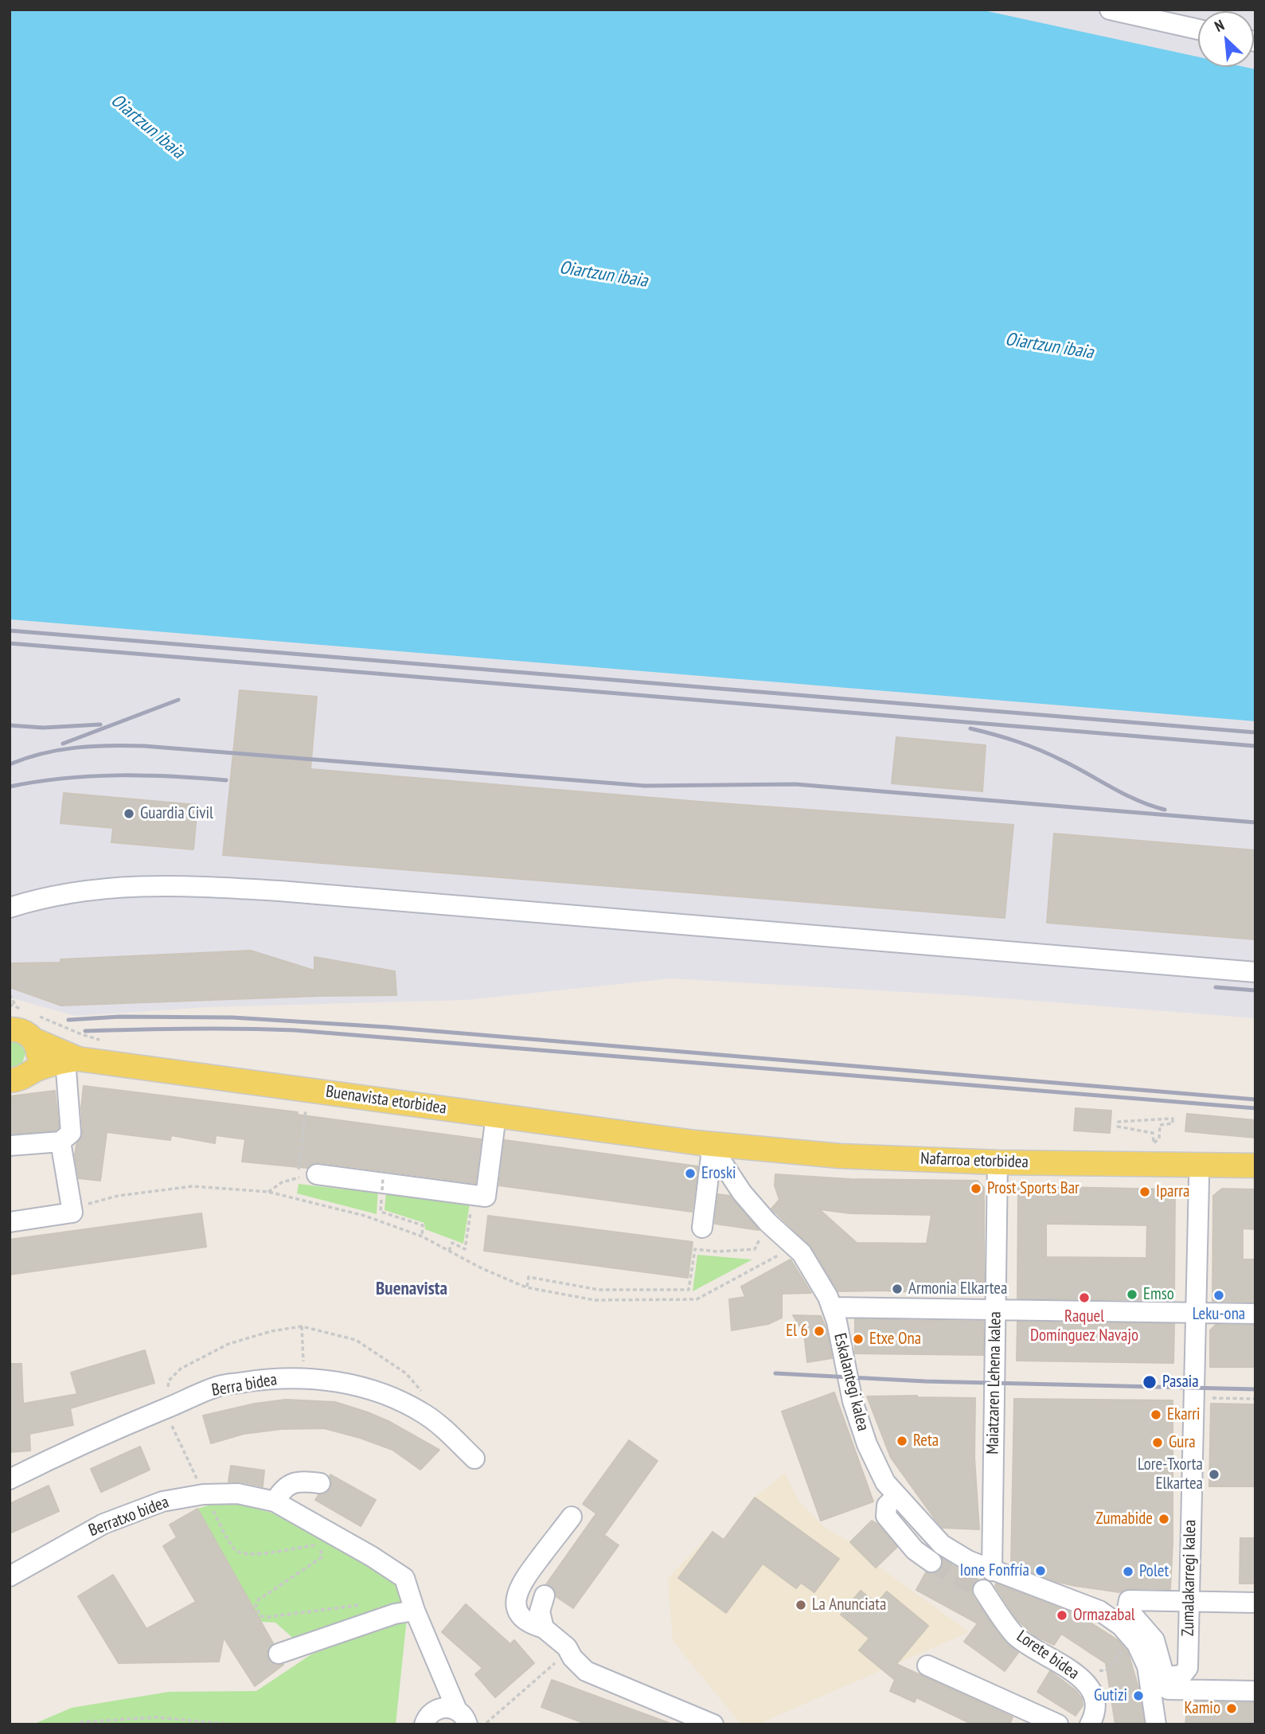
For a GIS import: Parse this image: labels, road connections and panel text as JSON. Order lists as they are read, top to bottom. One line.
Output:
{"streets":{"main road":["Buenavista etorbidea","Nafarroa etorbidea"],"street":["Eskalantegi kalea","Maiatzaren Lehena kalea","Berra bidea","Berratxo bidea","Zumalakarregi kalea","Lorete bidea"]},"crossings":[["Buenavista etorbidea","Nafarroa etorbidea"],["Buenavista etorbidea","Eskalantegi kalea"],["Nafarroa etorbidea","Eskalantegi kalea"],["Nafarroa etorbidea","Maiatzaren Lehena kalea"],["Eskalantegi kalea","Maiatzaren Lehena kalea"],["Eskalantegi kalea","Zumalakarregi kalea"]],"districts":["Buenavista"],"water":["Oiartzun ibaia"],"places":["Guardia Civil","Eroski","Prost Sports Bar","Iparra","Armonia Elkartea","Emso","Leku-ona","Raquel Domínguez Navajo","El 6","Etxe Ona","Pasaia","Ekarri","Reta","Gura","Lore-Txorta Elkartea","Zumabide","Ione Fonfría","Polet","La Anunciata","Ormazabal","Gutizi","Kamio"],"north":"top left"}
